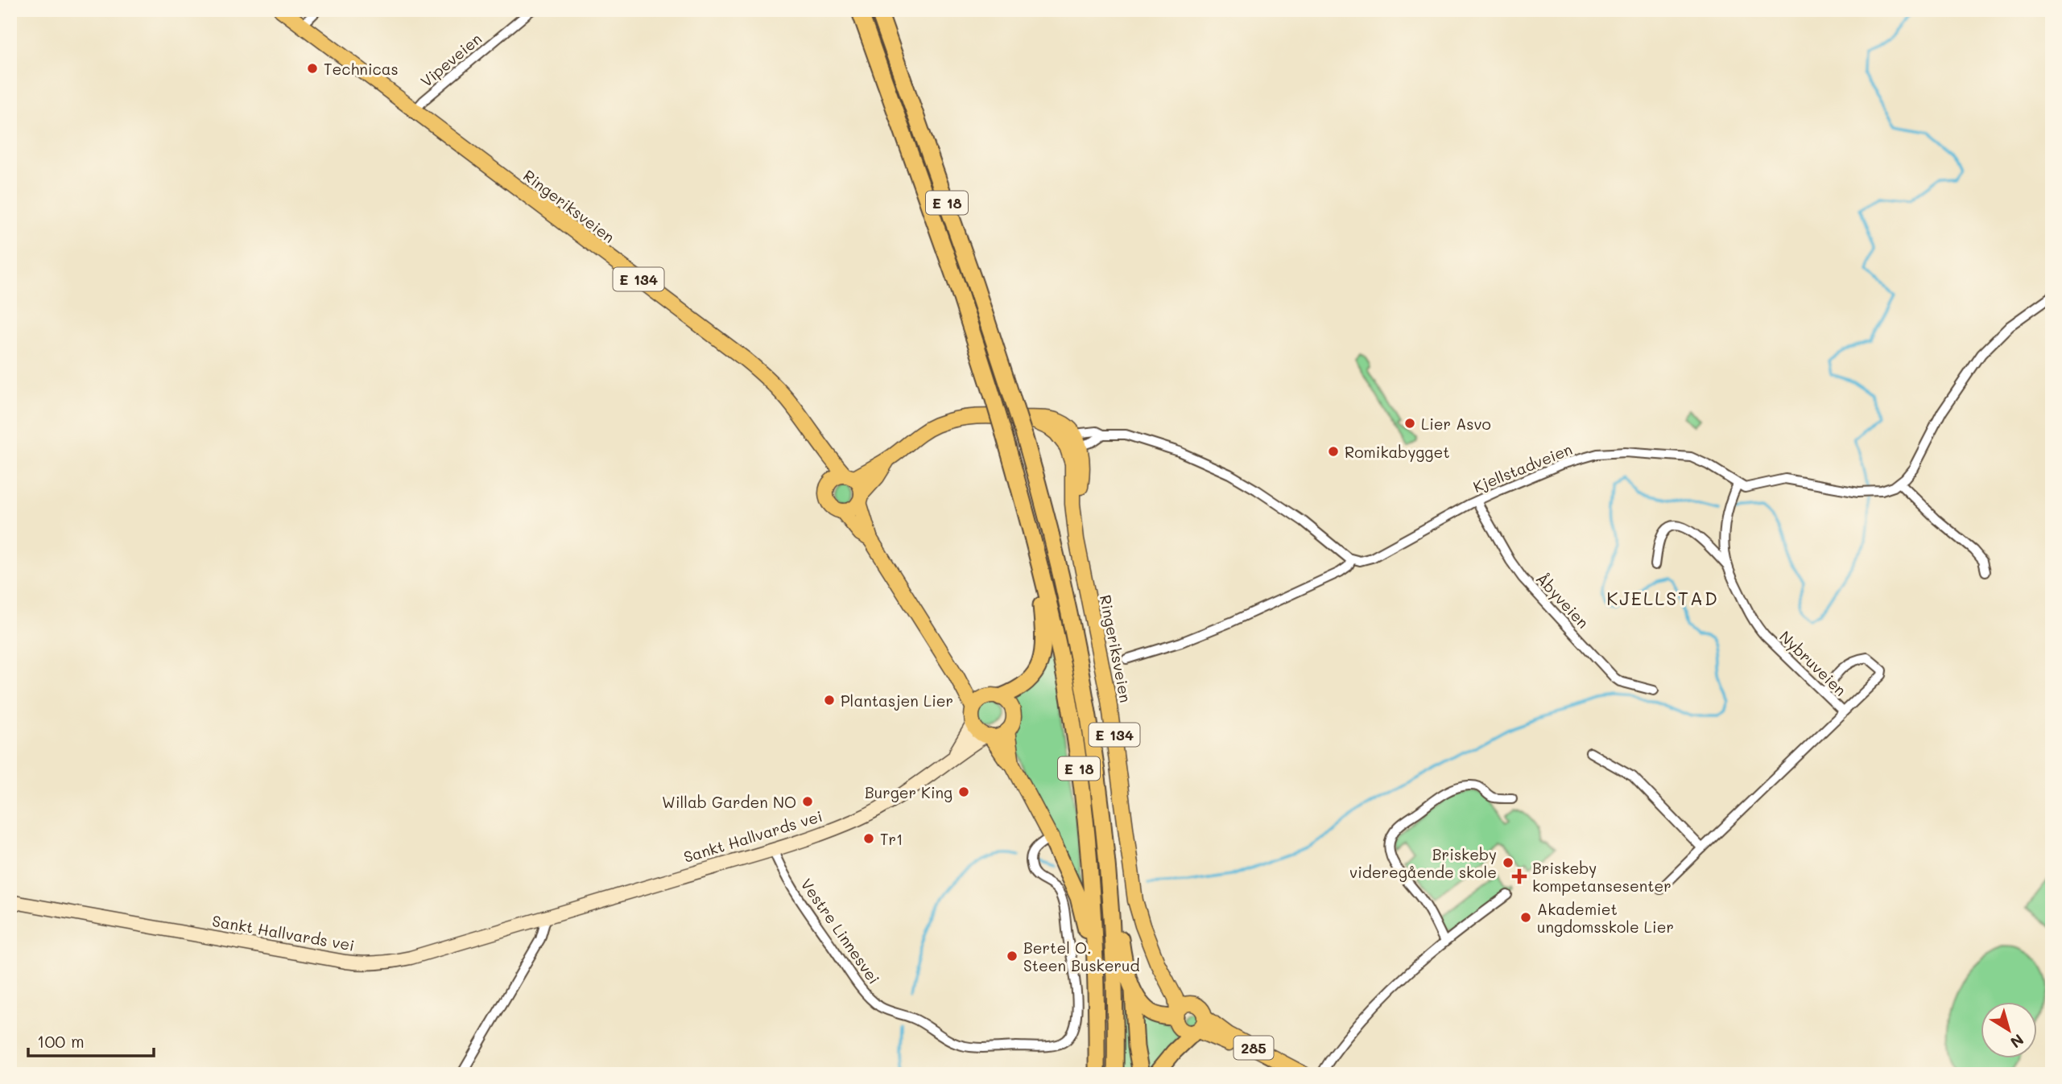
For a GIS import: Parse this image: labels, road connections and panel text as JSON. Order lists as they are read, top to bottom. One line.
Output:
{"streets":{"highway":["E 18"],"main road":["Ringeriksveien","E 134","Sankt Hallvards vei","285"],"street":["Vipeveien","Kjellstadveien","Åbyveien","Nybruveien","Vestre Linnesvei"]},"crossings":[["Vipeveien","Ringeriksveien"],["E 18","Ringeriksveien"],["E 18","E 134"],["E 18","Sankt Hallvards vei"],["E 18","Vestre Linnesvei"],["E 18","285"],["Ringeriksveien","E 134"],["Ringeriksveien","285"],["E 134","285"],["Kjellstadveien","Åbyveien"],["Kjellstadveien","Nybruveien"],["Sankt Hallvards vei","Vestre Linnesvei"]],"districts":["KJELLSTAD"],"places":{"other":["Technicas","Lier Asvo","Romikabygget","Plantasjen Lier","Burger King","Willab Garden NO","Tr1","Briskeby videregående skole","Akademiet ungdomsskole Lier","Bertel O. Steen Buskerud"],"health":["Briskeby kompetansesenter"]},"scale_bar":"100 m","north":"bottom right"}
